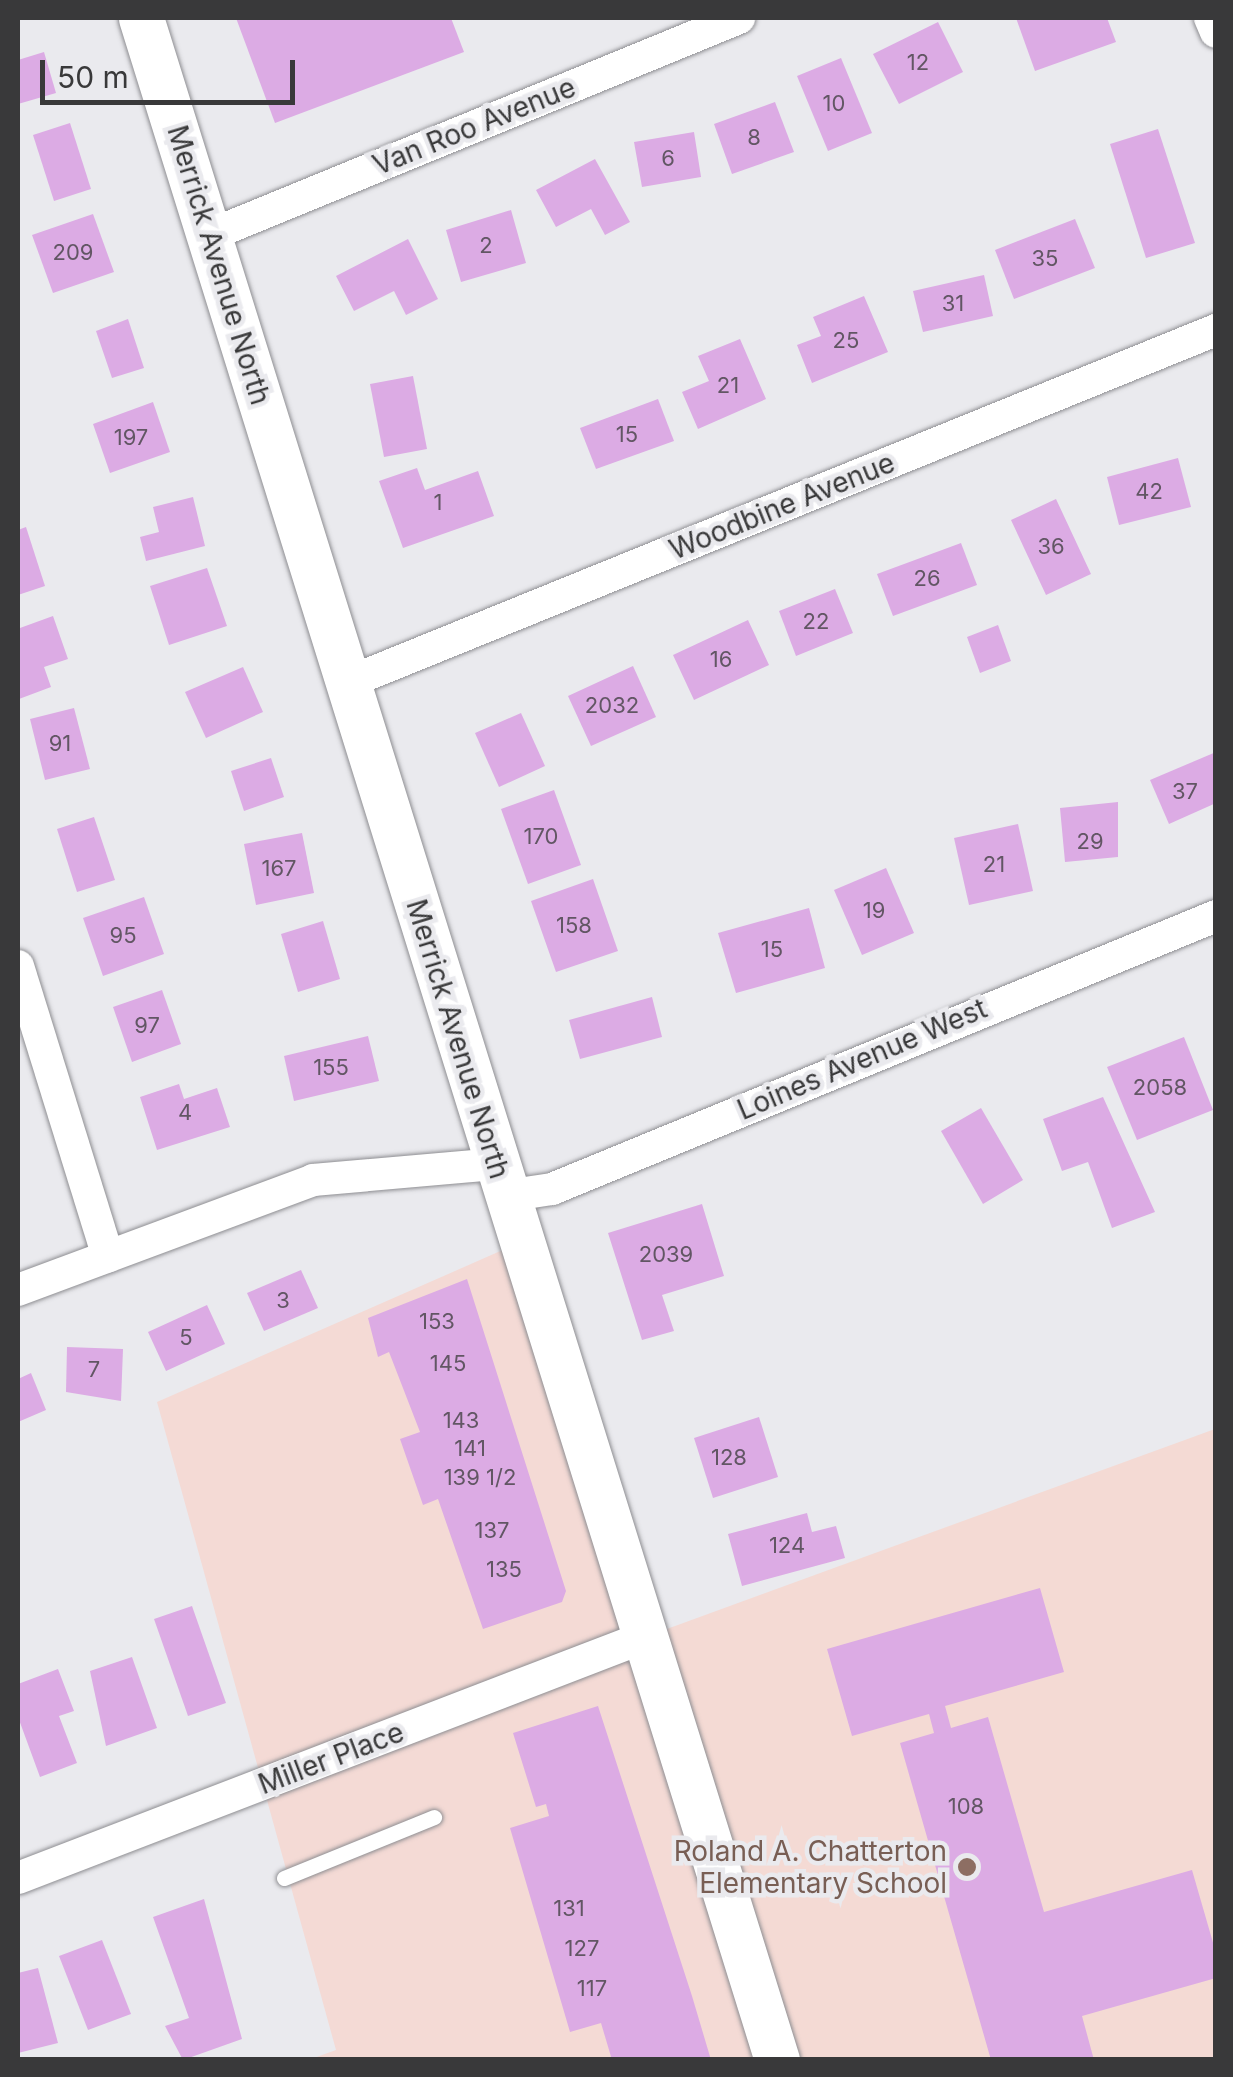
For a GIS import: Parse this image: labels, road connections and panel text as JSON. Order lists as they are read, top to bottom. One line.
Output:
{"streets":{"main road":["Merrick Avenue North"],"street":["Van Roo Avenue","Woodbine Avenue","Loines Avenue West","Miller Place"]},"crossings":[["Van Roo Avenue","Merrick Avenue North"],["Merrick Avenue North","Woodbine Avenue"],["Merrick Avenue North","Loines Avenue West"],["Merrick Avenue North","Miller Place"]],"places":["Roland A. Chatterton Elementary School"],"house_numbers":["12","10","8","6","2","209","35","31","25","21","15","197","42","1","36","26","22","16","2032","91","37","170","29","21","167","19","158","95","15","97","155","2058","4","2039","3","153","5","145","7","143","141","128","139 1/2","137","124","135","108","131","127","117"],"scale_bar":"50 m"}
